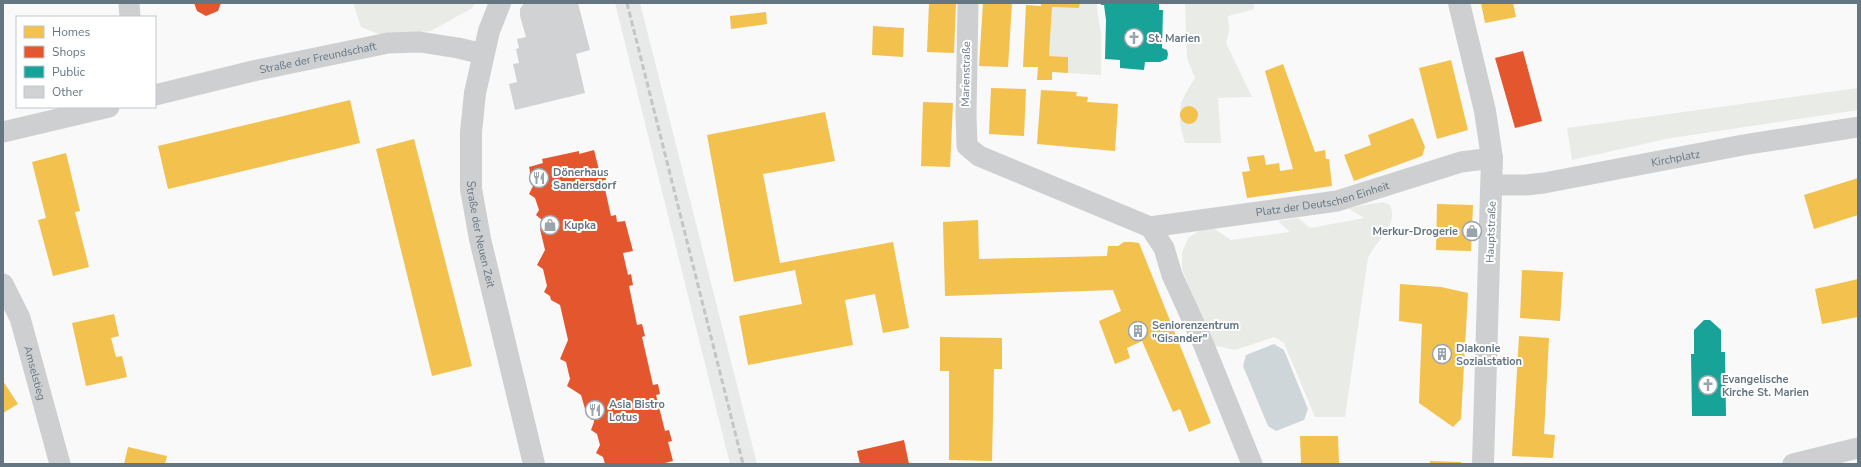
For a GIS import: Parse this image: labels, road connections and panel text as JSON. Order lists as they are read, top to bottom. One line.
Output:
{"streets":{"street":["Straße der Freundschaft","Marienstraße","Kirchplatz","Platz der Deutschen Einheit","Hauptstraße","Straße der Neuen Zeit","Amselstieg"]},"crossings":[["Straße der Freundschaft","Straße der Neuen Zeit"],["Marienstraße","Platz der Deutschen Einheit"],["Kirchplatz","Hauptstraße"],["Platz der Deutschen Einheit","Hauptstraße"]],"places":{"church":["St. Marien","Evangelische Kirche St. Marien"],"restaurant":["Dönerhaus Sandersdorf","Asia Bistro Lotus"],"shop":["Kupka","Merkur-Drogerie"],"building":["Seniorenzentrum \"Gisander\"","Diakonie Sozialstation"]},"legend":["Homes","Shops","Public","Other"]}
